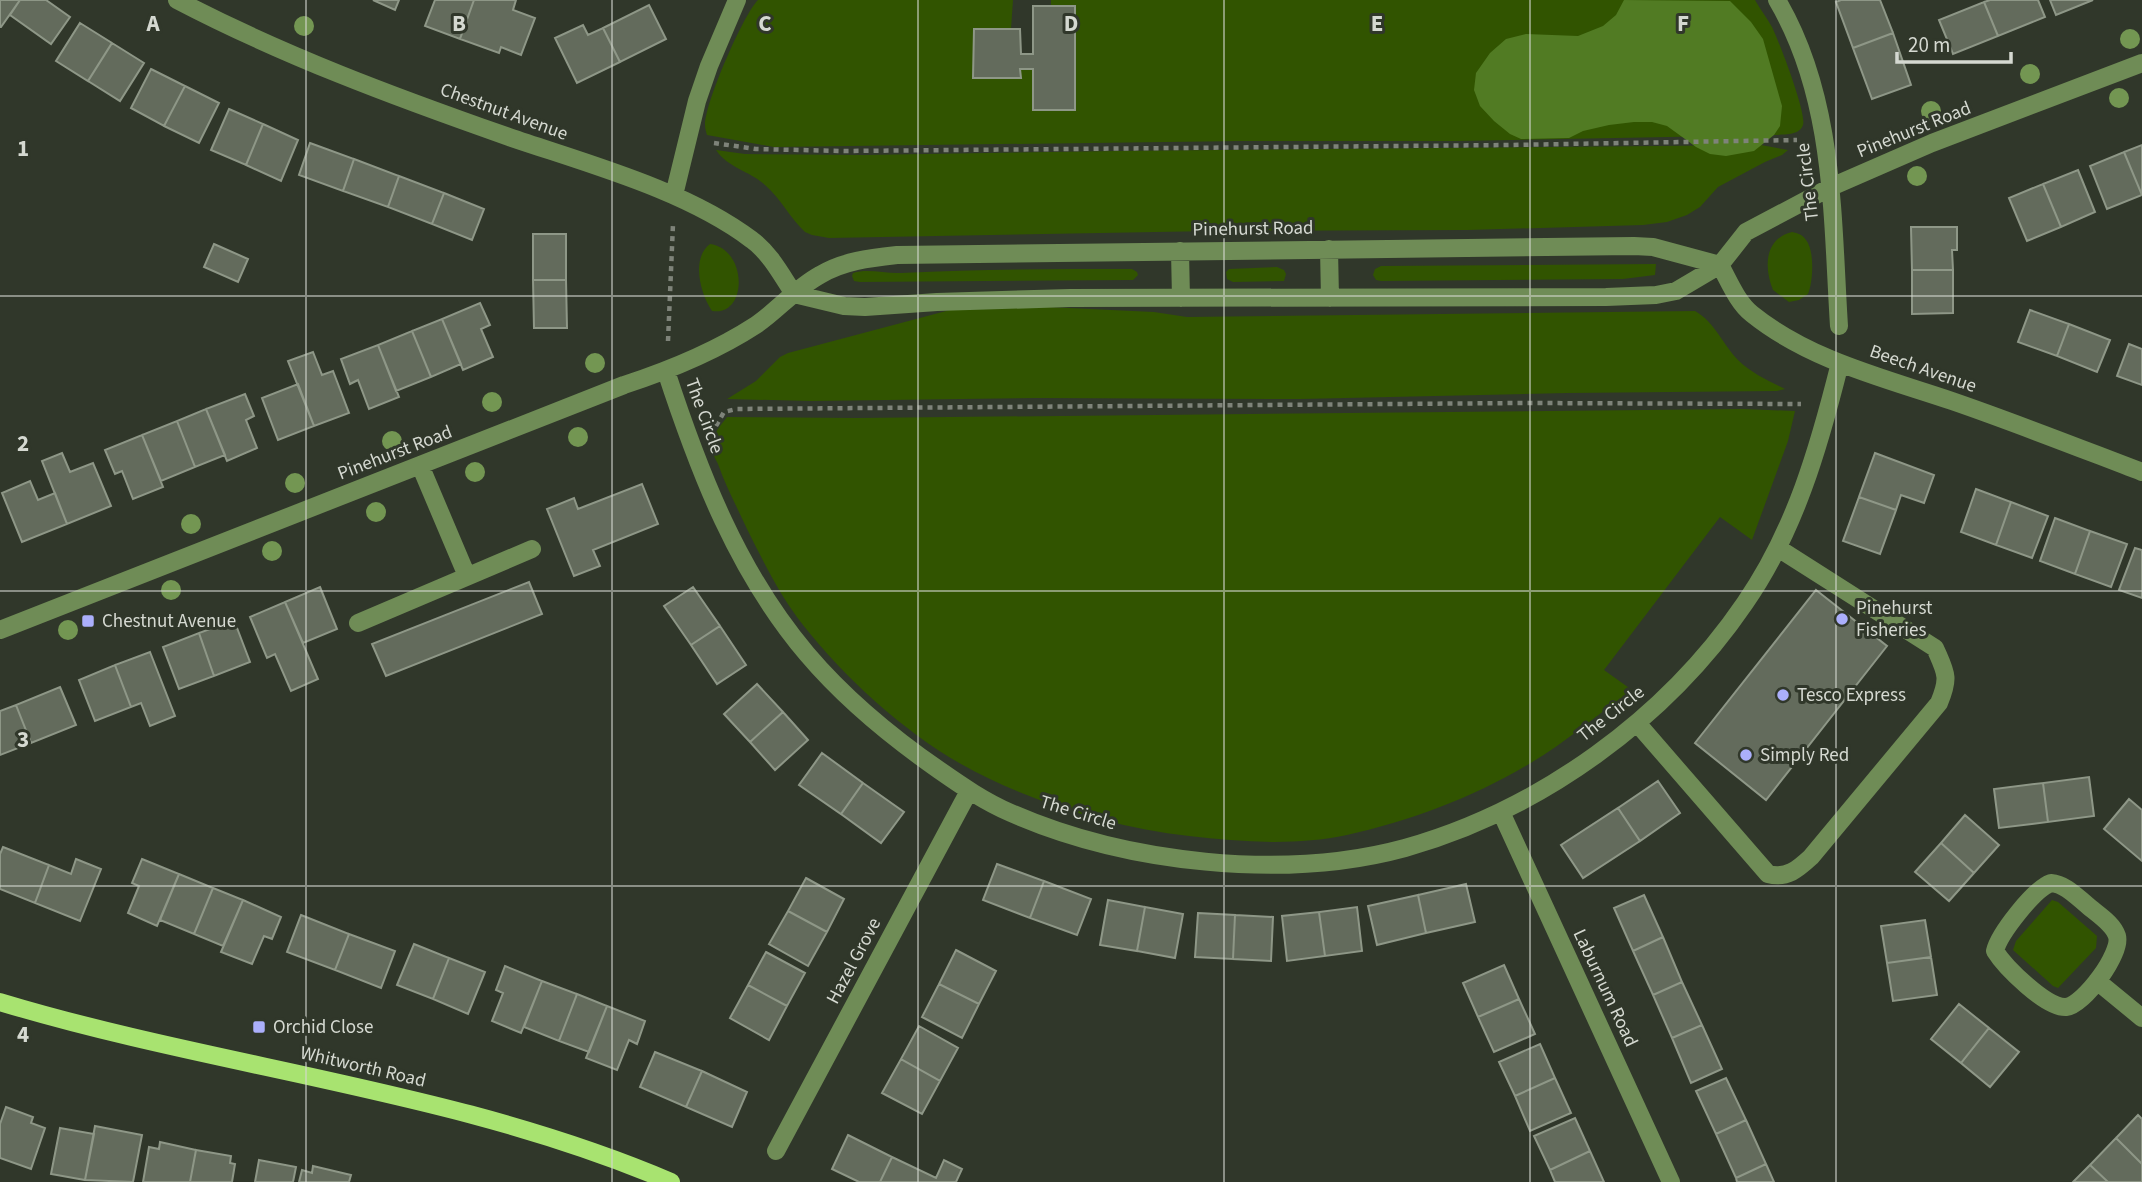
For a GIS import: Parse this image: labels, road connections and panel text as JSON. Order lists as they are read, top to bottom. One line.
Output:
{"streets":{"main road":["Whitworth Road"],"street":["Chestnut Avenue","Pinehurst Road","The Circle","Beech Avenue","Hazel Grove","Laburnum Road"]},"crossings":[["Chestnut Avenue","Pinehurst Road"],["Chestnut Avenue","The Circle"],["Pinehurst Road","The Circle"],["Pinehurst Road","Beech Avenue"],["The Circle","Beech Avenue"],["The Circle","Hazel Grove"],["The Circle","Laburnum Road"]],"places":{"other":["Pinehurst Fisheries","Tesco Express","Simply Red"],"transit":["Chestnut Avenue","Orchid Close"]},"scale_bar":"20 m","grid":{"columns":["A","B","C","D","E","F"],"rows":["1","2","3","4"]}}
